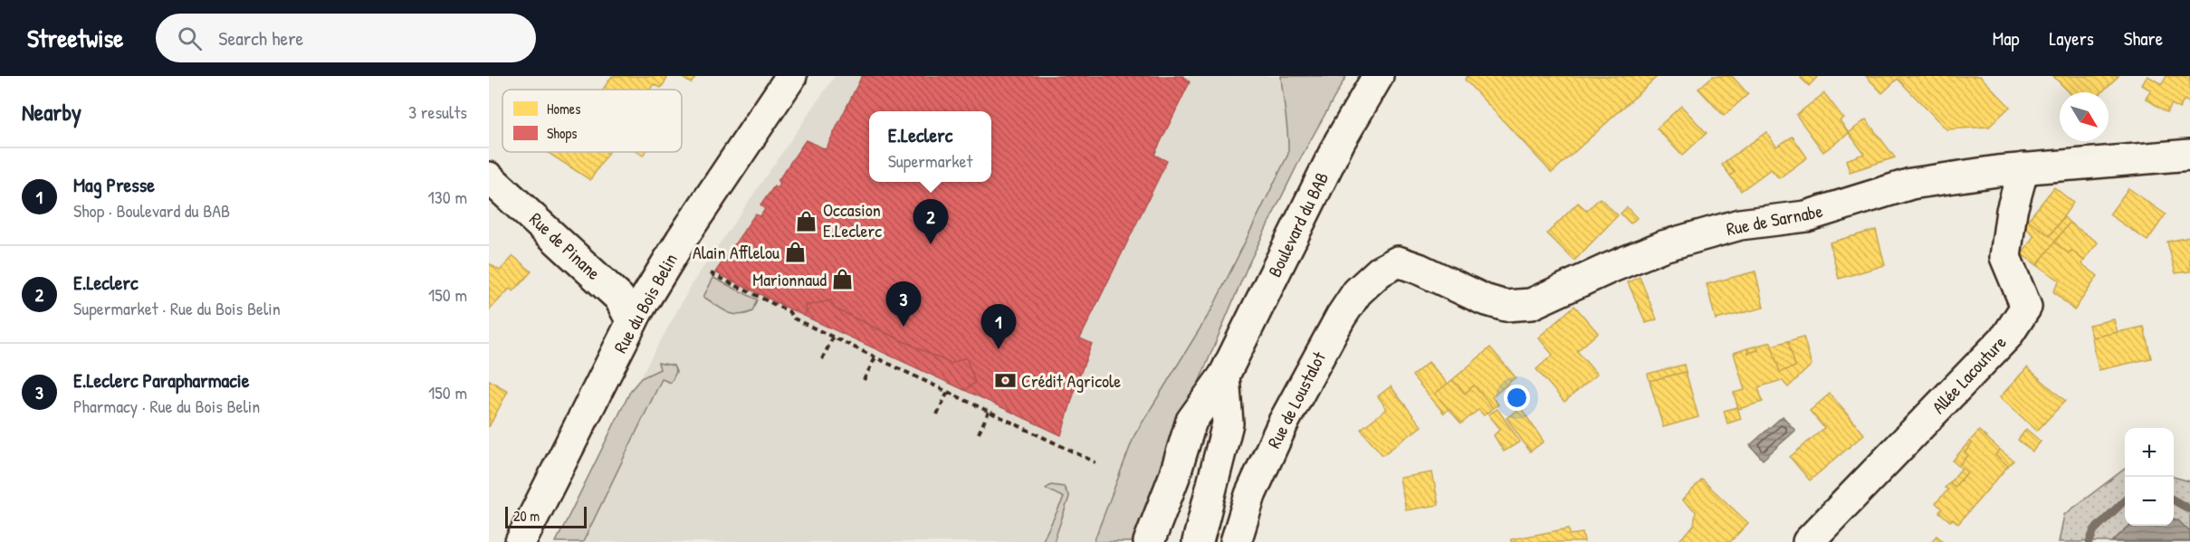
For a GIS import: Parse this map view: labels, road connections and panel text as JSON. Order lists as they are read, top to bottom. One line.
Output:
{"streets":{"street":["Rue de Sarnabe","Boulevard du BAB","Rue de Pinane","Rue du Bois Belin","Allée Lacouture","Rue de Loustalot"]},"crossings":[["Rue de Sarnabe","Allée Lacouture"],["Rue de Sarnabe","Rue de Loustalot"],["Rue de Pinane","Rue du Bois Belin"]],"places":{"shop":["Occasion E.Leclerc","Alain Afflelou","Marionnaud"],"bank":["Crédit Agricole"]},"legend":["Homes","Shops"],"scale_bar":"20 m","north":"bottom right","page":{"header":"Streetwise","search":"Search here","nav":["Map","Layers","Share"],"heading":["Nearby","3 results"],"popup":["E.Leclerc","Supermarket"],"list":[{"mark":"1","name":"Mag Presse","note":"Shop · Boulevard du BAB","value":"130 m"},{"mark":"2","name":"E.Leclerc","note":"Supermarket · Rue du Bois Belin","value":"150 m"},{"mark":"3","name":"E.Leclerc Parapharmacie","note":"Pharmacy · Rue du Bois Belin","value":"150 m"}],"pins":["2","3","1"],"map_buttons":["+","−"],"scale":"20 m"}}
